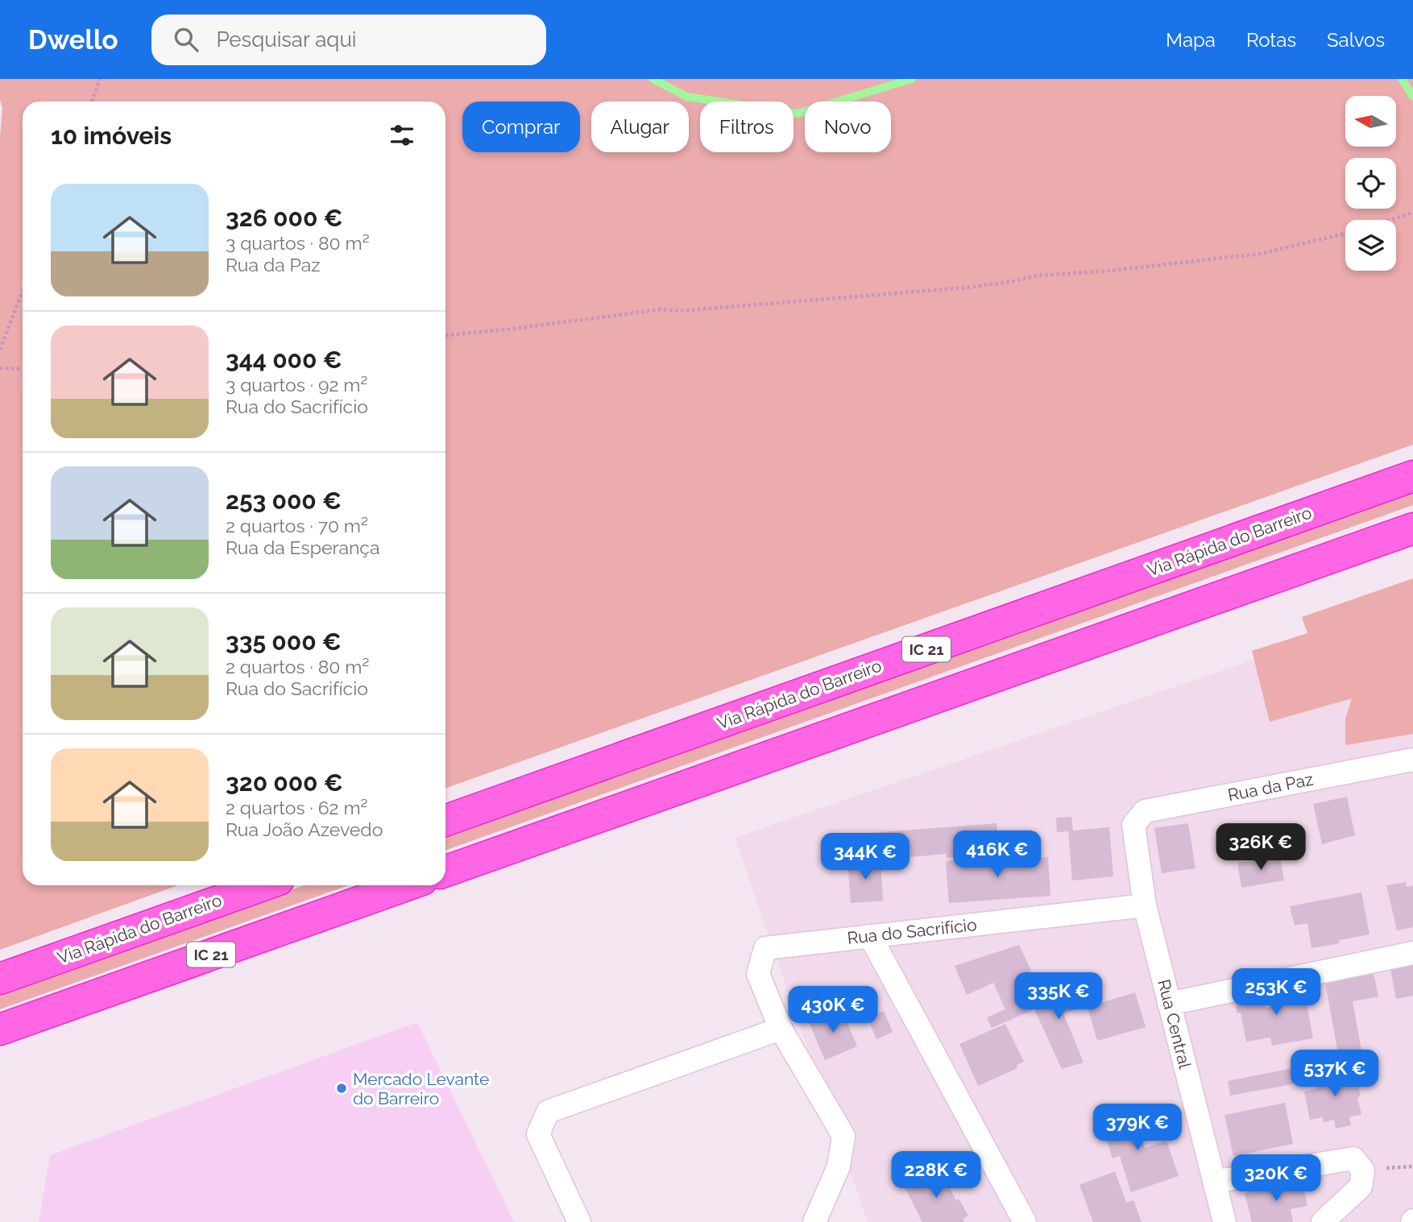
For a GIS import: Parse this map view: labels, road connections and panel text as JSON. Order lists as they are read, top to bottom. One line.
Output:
{"streets":{"highway":["Via Rápida do Barreiro","IC 21"],"street":["Rua da Paz","Rua do Sacrifício","Rua Central"]},"crossings":[["Rua da Paz","Rua Central"],["Rua do Sacrifício","Rua Central"]],"places":["Mercado Levante do Barreiro"],"north":"left","page":{"header":"Dwello","search":"Pesquisar aqui","nav":["Mapa","Rotas","Salvos"],"chip":["Comprar","Alugar","Filtros","Novo"],"heading":"10 imóveis","list":[{"name":"326 000 €","note":"3 quartos · 80 m² · Rua da Paz"},{"name":"344 000 €","note":"3 quartos · 92 m² · Rua do Sacrifício"},{"name":"253 000 €","note":"2 quartos · 70 m² · Rua da Esperança"},{"name":"335 000 €","note":"2 quartos · 80 m² · Rua do Sacrifício"},{"name":"320 000 €","note":"2 quartos · 62 m² · Rua João Azevedo"}],"price":["326K €","416K €","344K €","253K €","335K €","430K €","537K €","379K €","228K €","320K €"]}}
